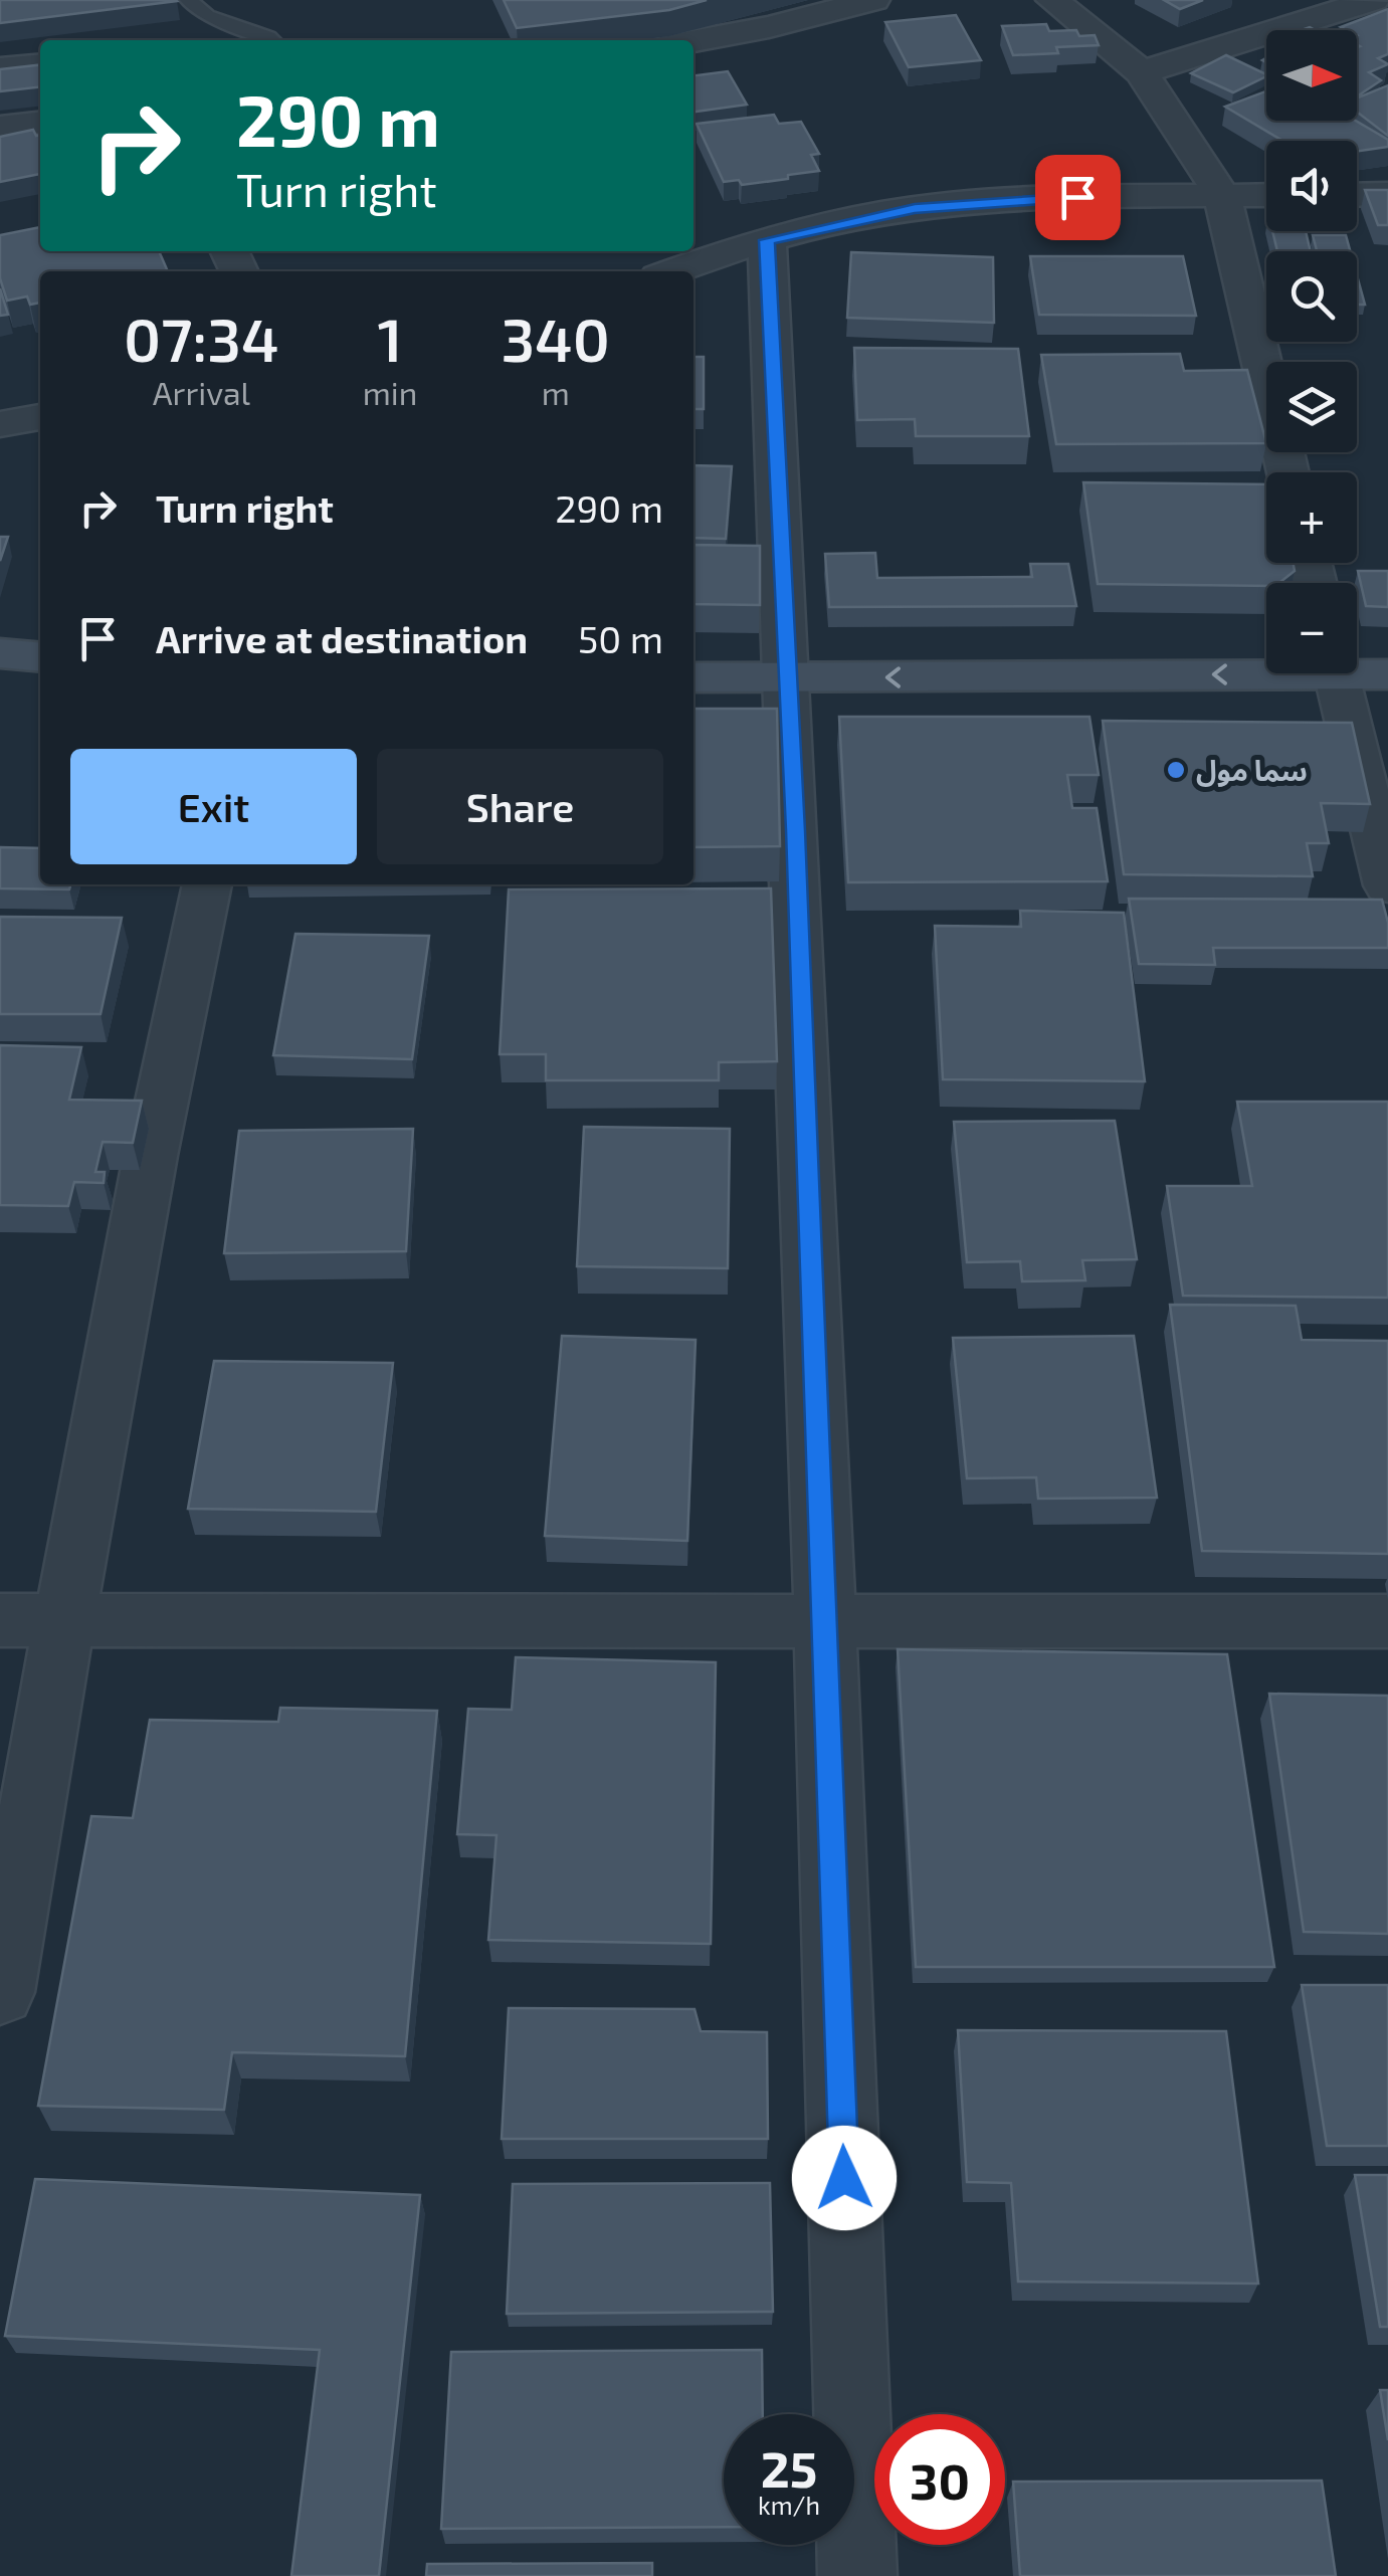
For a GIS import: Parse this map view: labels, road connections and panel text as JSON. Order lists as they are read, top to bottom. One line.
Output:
{"places":["سما مول"],"north":"right","page":{"map_buttons":["+","−"],"turn":["290 m","Turn right"],"eta":["07:34","Arrival","1","min","340","m"],"list":[{"name":"Turn right","value":"290 m"},{"name":"Arrive at destination","value":"50 m"}],"buttons":["Exit","Share"],"speed":"25 km/h","limit":"30"}}
